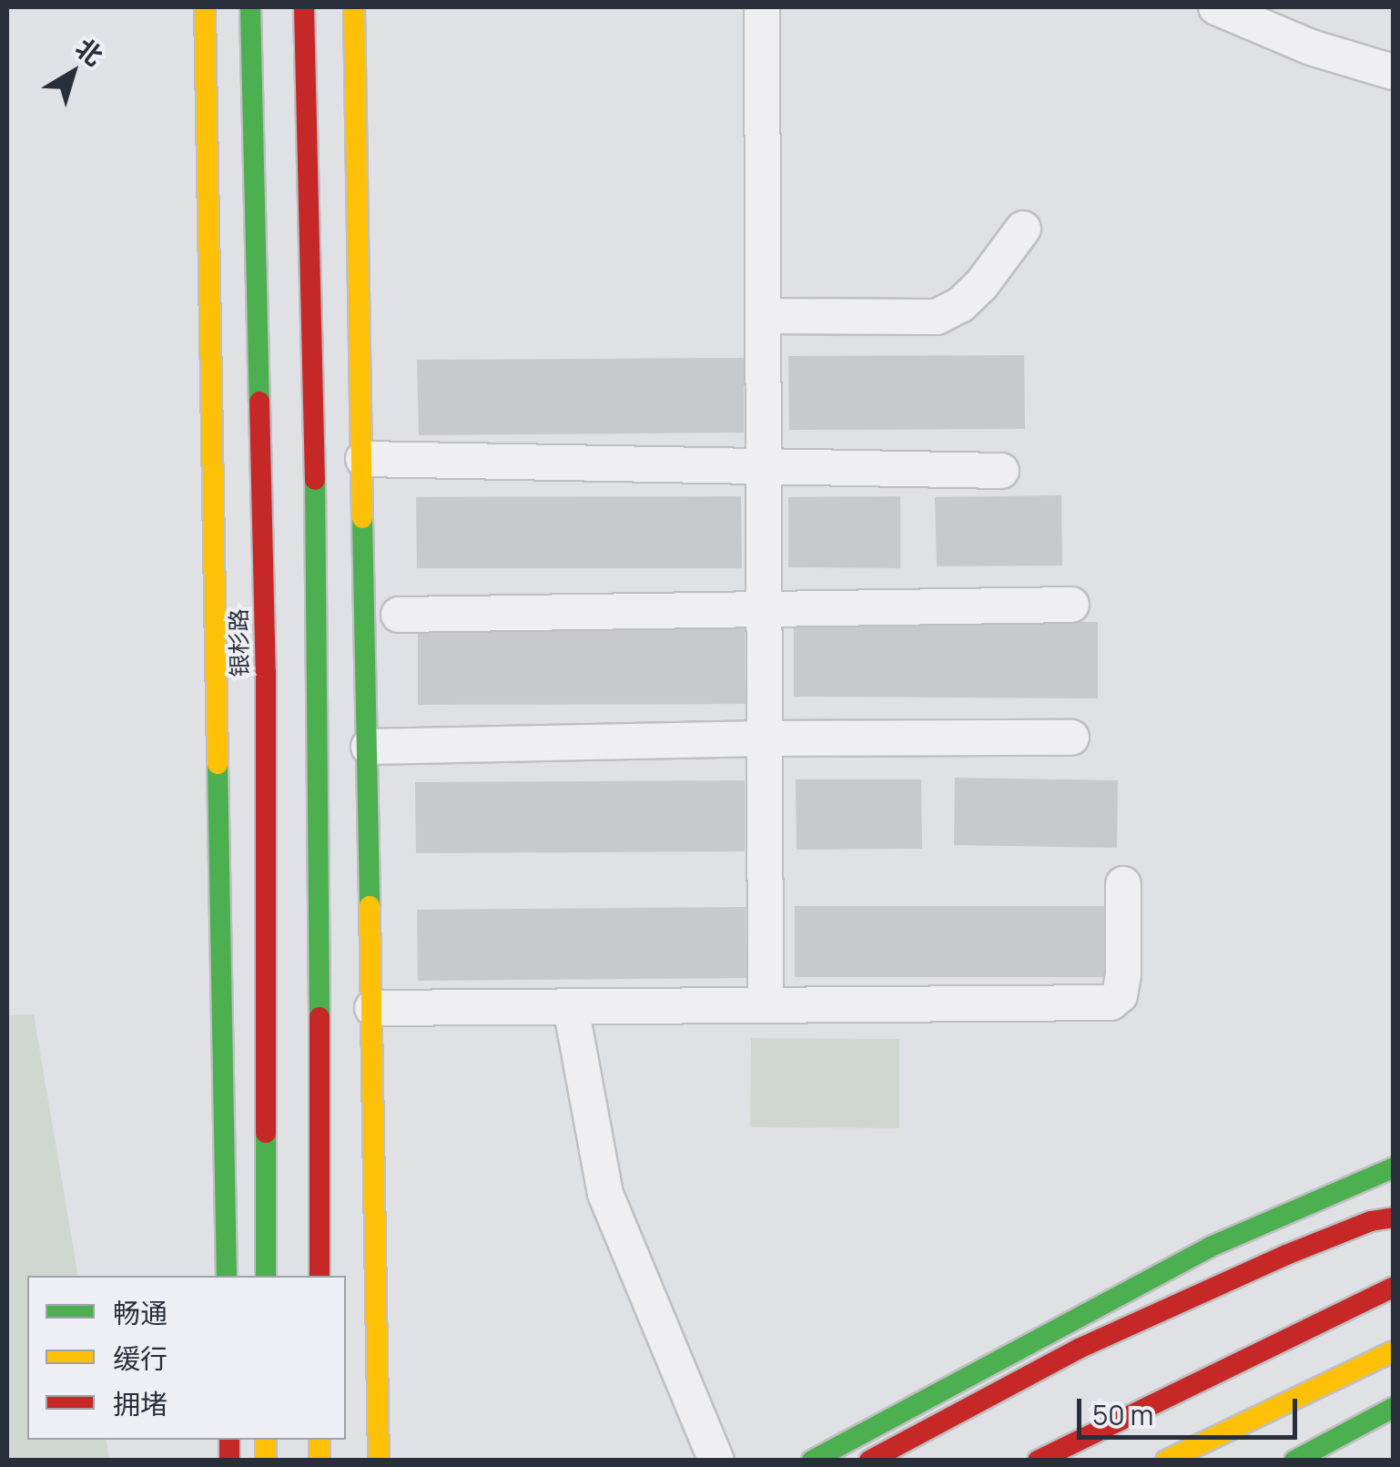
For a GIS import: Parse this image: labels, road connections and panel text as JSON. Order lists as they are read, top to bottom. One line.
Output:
{"streets":{"main road":["银杉路"]},"legend":["畅通","缓行","拥堵"],"scale_bar":"50 m","north":"top right"}
